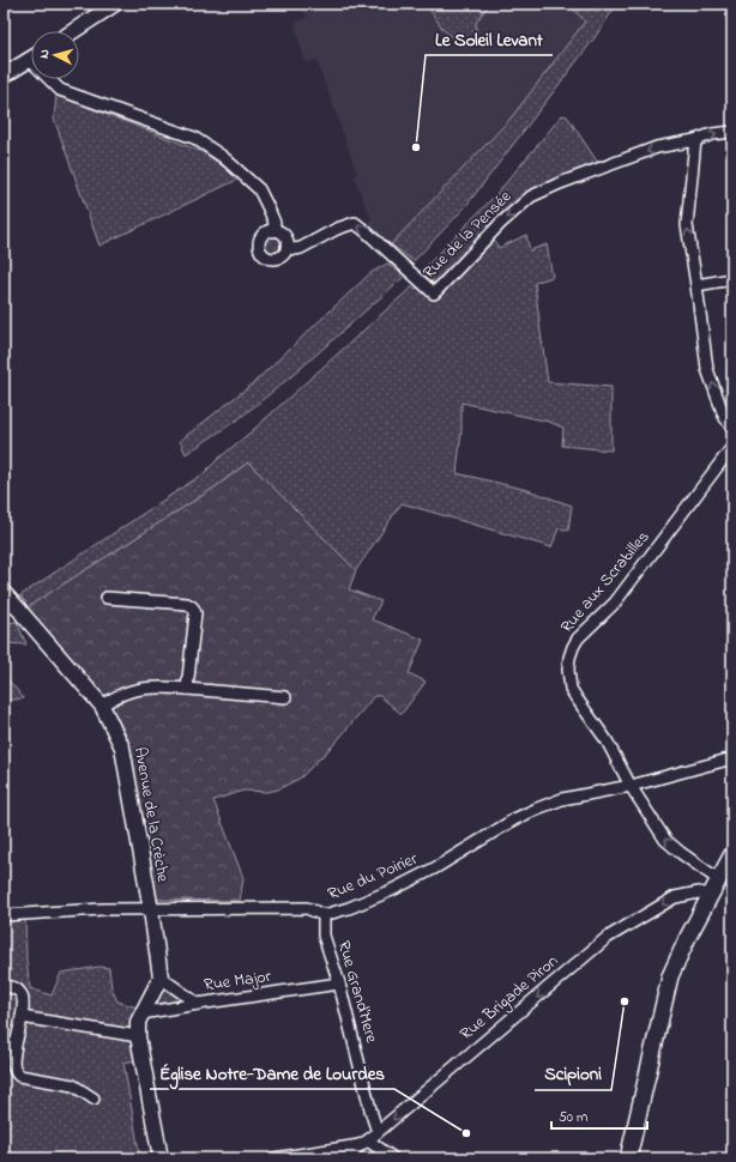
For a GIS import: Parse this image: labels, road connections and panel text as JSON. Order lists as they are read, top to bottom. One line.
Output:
{"streets":{"street":["Rue de la Pensée","Rue aux Scrabilles","Avenue de la Crèche","Rue du Poirier","Rue Major","Rue Grand'Mere","Rue Brigade Piron"]},"crossings":[["Rue aux Scrabilles","Rue du Poirier"],["Avenue de la Crèche","Rue du Poirier"],["Rue du Poirier","Rue Grand'Mere"],["Rue Major","Rue Grand'Mere"],["Rue Grand'Mere","Rue Brigade Piron"]],"one_way":["Rue de la Pensée","Rue Brigade Piron"],"places":["Le Soleil Levant","Scipioni","Église Notre-Dame de Lourdes"],"scale_bar":"50 m","north":"left"}
